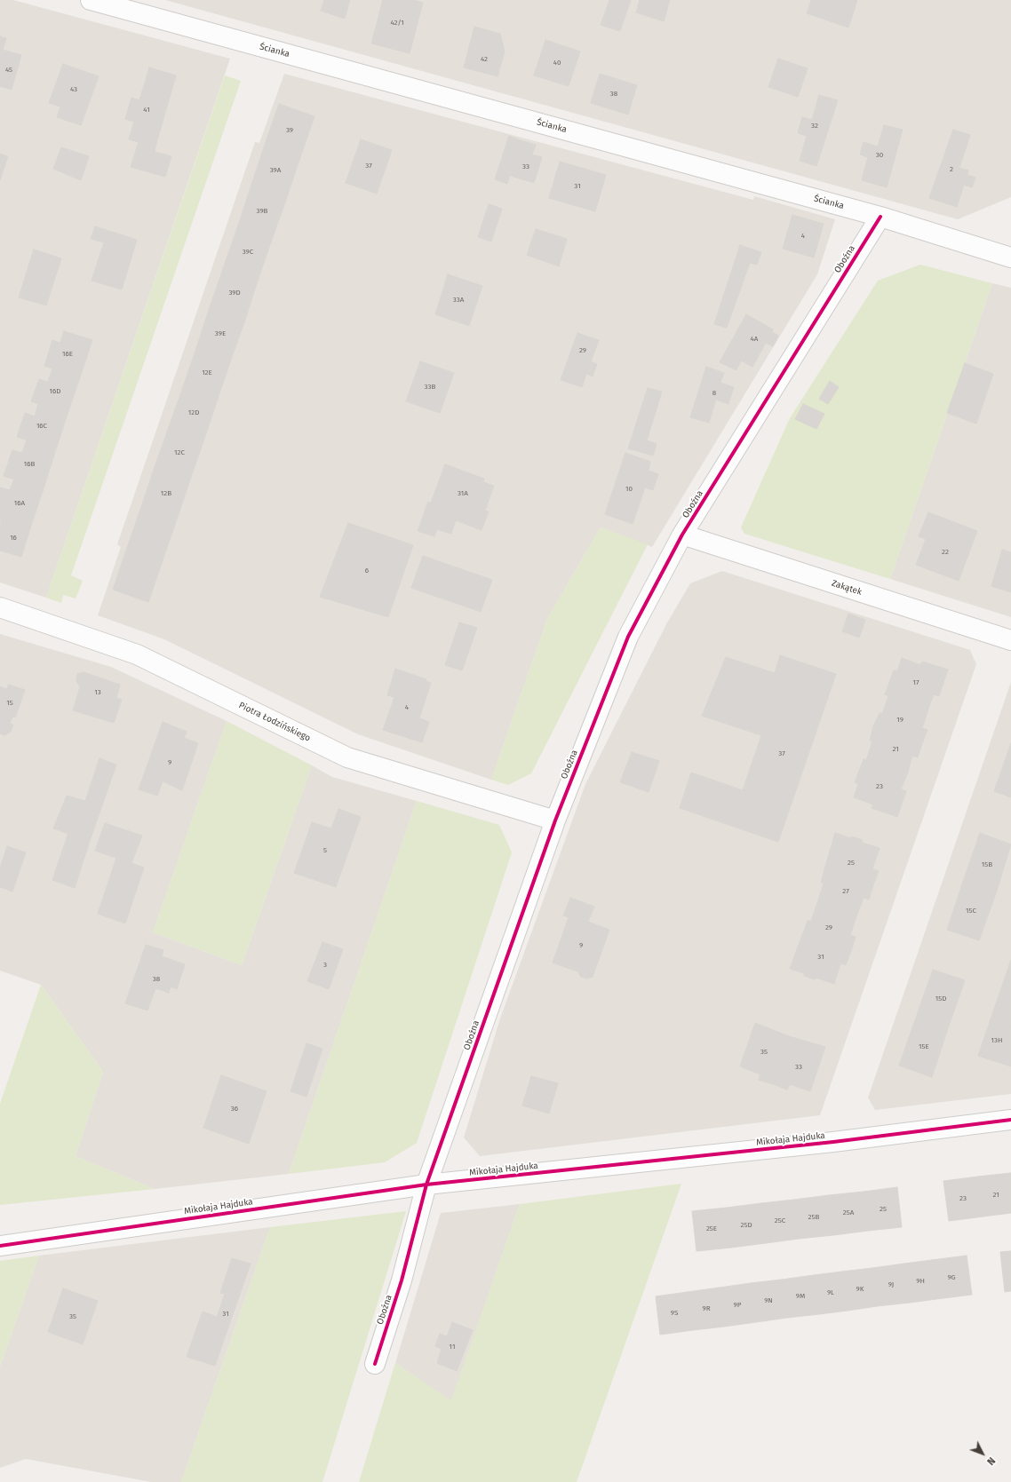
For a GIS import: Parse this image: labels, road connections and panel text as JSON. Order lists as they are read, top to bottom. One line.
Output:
{"streets":{"street":["Ścianka","Oboźna","Zakątek","Piotra Łodzińskiego","Mikołaja Hajduka"]},"crossings":[["Ścianka","Oboźna"],["Oboźna","Zakątek"],["Oboźna","Piotra Łodzińskiego"],["Oboźna","Mikołaja Hajduka"]],"house_numbers":["42/1","42","40","45","43","38","41","32","39","30","37","33","2","39A","31","39B","4","39C","39D","33A","39E","4A","29","16E","12E","33B","16D","8","12D","16C","12C","16B","10","12B","31A","16A","16","22","6","17","13","15","4","19","21","37","9","23","5","25","15B","27","15C","29","9","31","3","38","15D","13H","15E","35","33","36","21","23","25","25A","25B","25C","25D","25E","9G","9H","9J","9K","9L","9M","9N","9P","9R","9S","31","35","11"],"north":"bottom right"}
